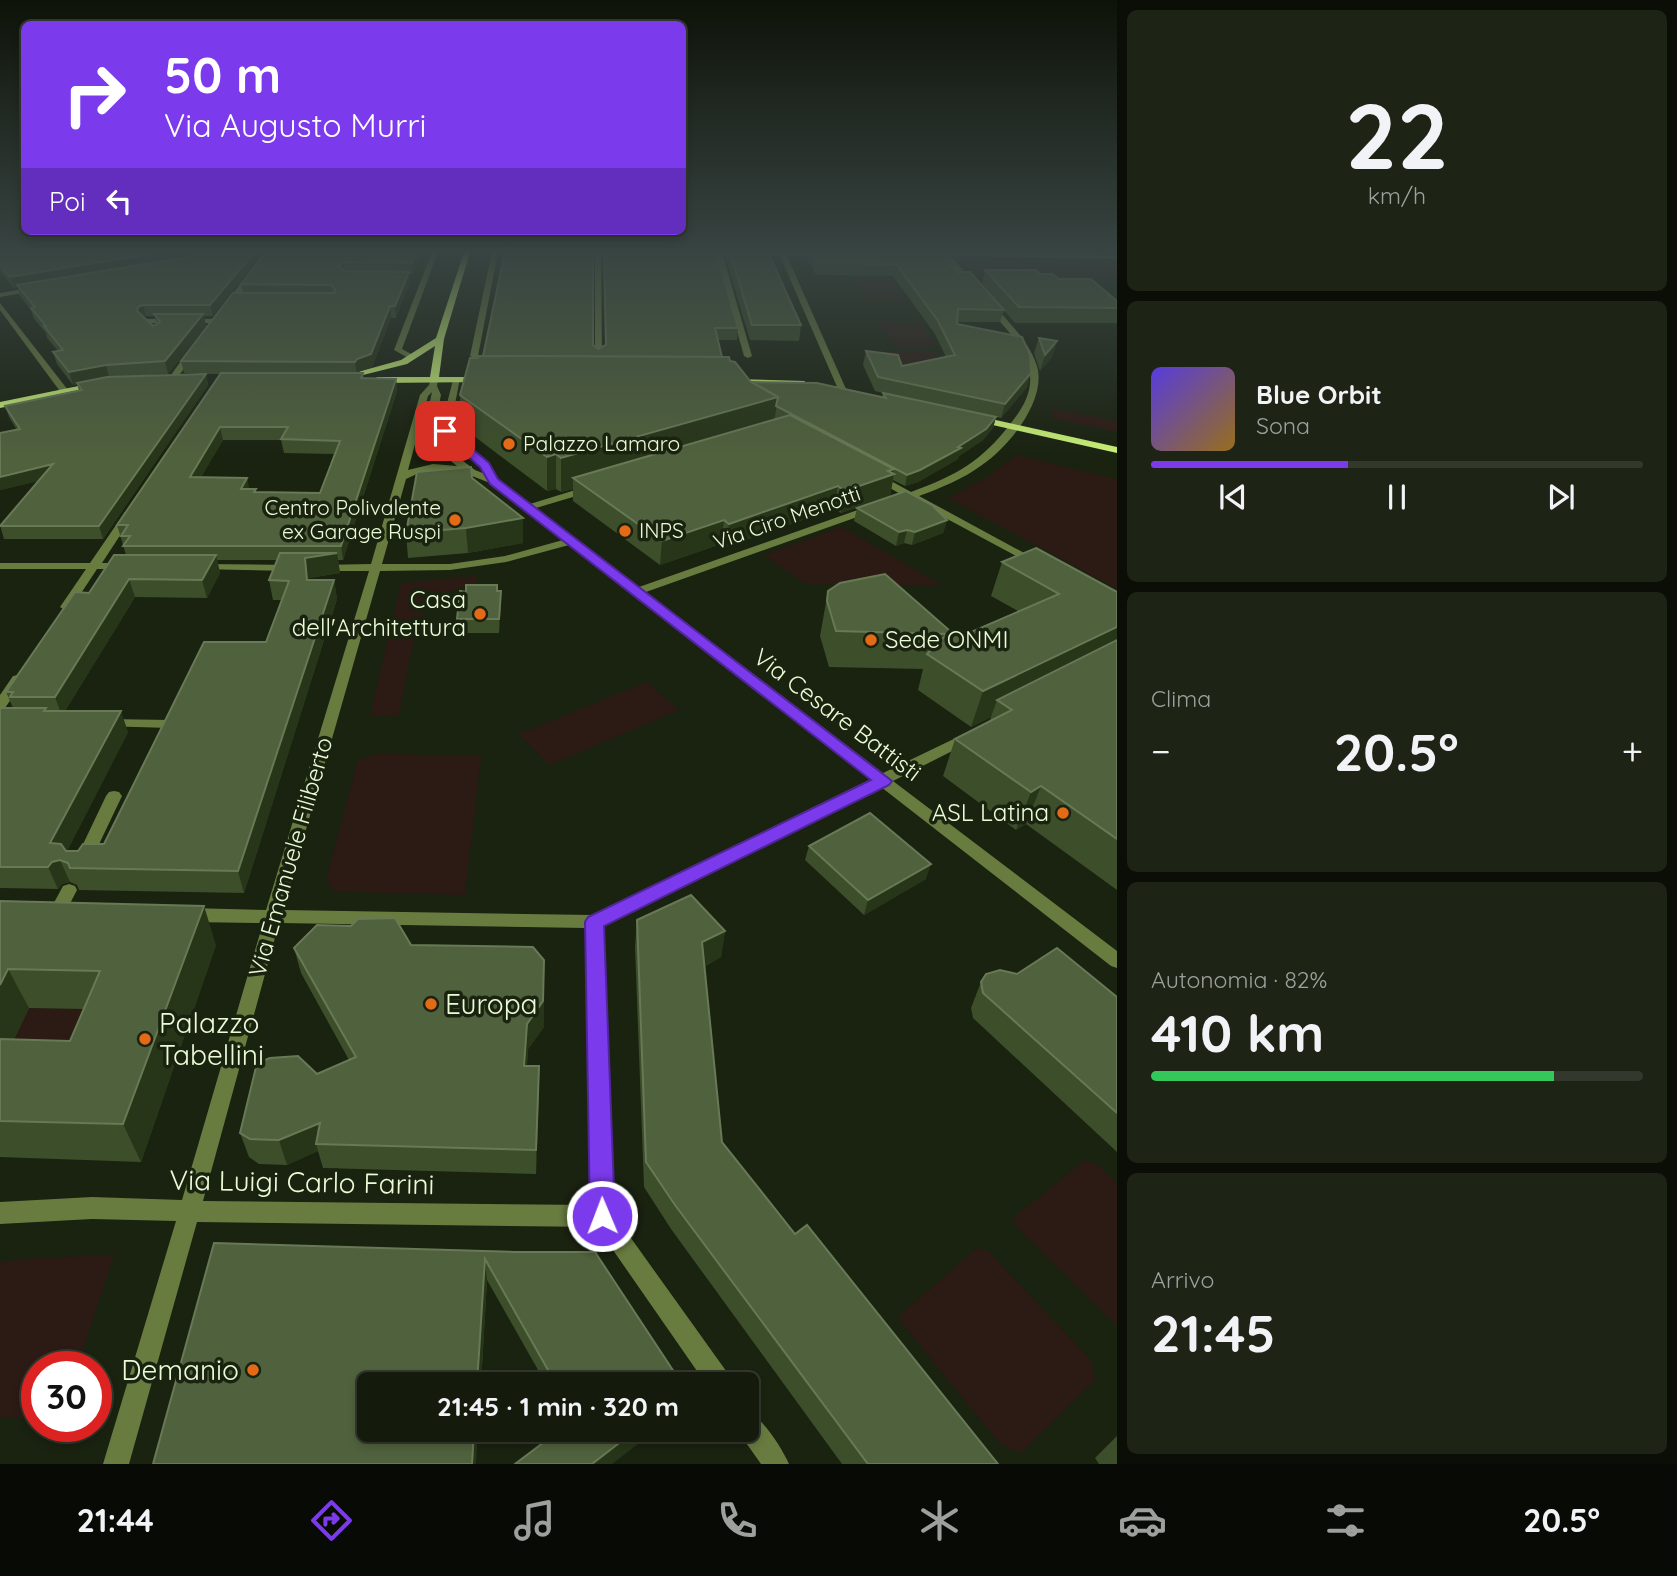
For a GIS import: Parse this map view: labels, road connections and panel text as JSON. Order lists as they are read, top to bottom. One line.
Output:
{"streets":{"main road":["Via Emanuele Filiberto"],"street":["Via Ciro Menotti","Via Cesare Battisti","Via Luigi Carlo Farini"]},"crossings":[["Via Ciro Menotti","Via Cesare Battisti"],["Via Emanuele Filiberto","Via Luigi Carlo Farini"]],"places":["Palazzo Lamaro","Centro Polivalente ex Garage Ruspi","INPS","Casa dell'Architettura","Sede ONMI","ASL Latina","Europa","Palazzo Tabellini","Demanio"],"page":{"tile":[["22","km/h"],"Clima",["Autonomia · 82%","410 km"],["Arrivo","21:45"]],"turn":["50 m","Via Augusto Murri"],"then":"Poi","song":["Blue Orbit","Sona"],"heat":["−","20.5°","+"],"limit":"30","trip":"21:45 · 1 min · 320 m","tabs":["21:44","20.5°"]}}
